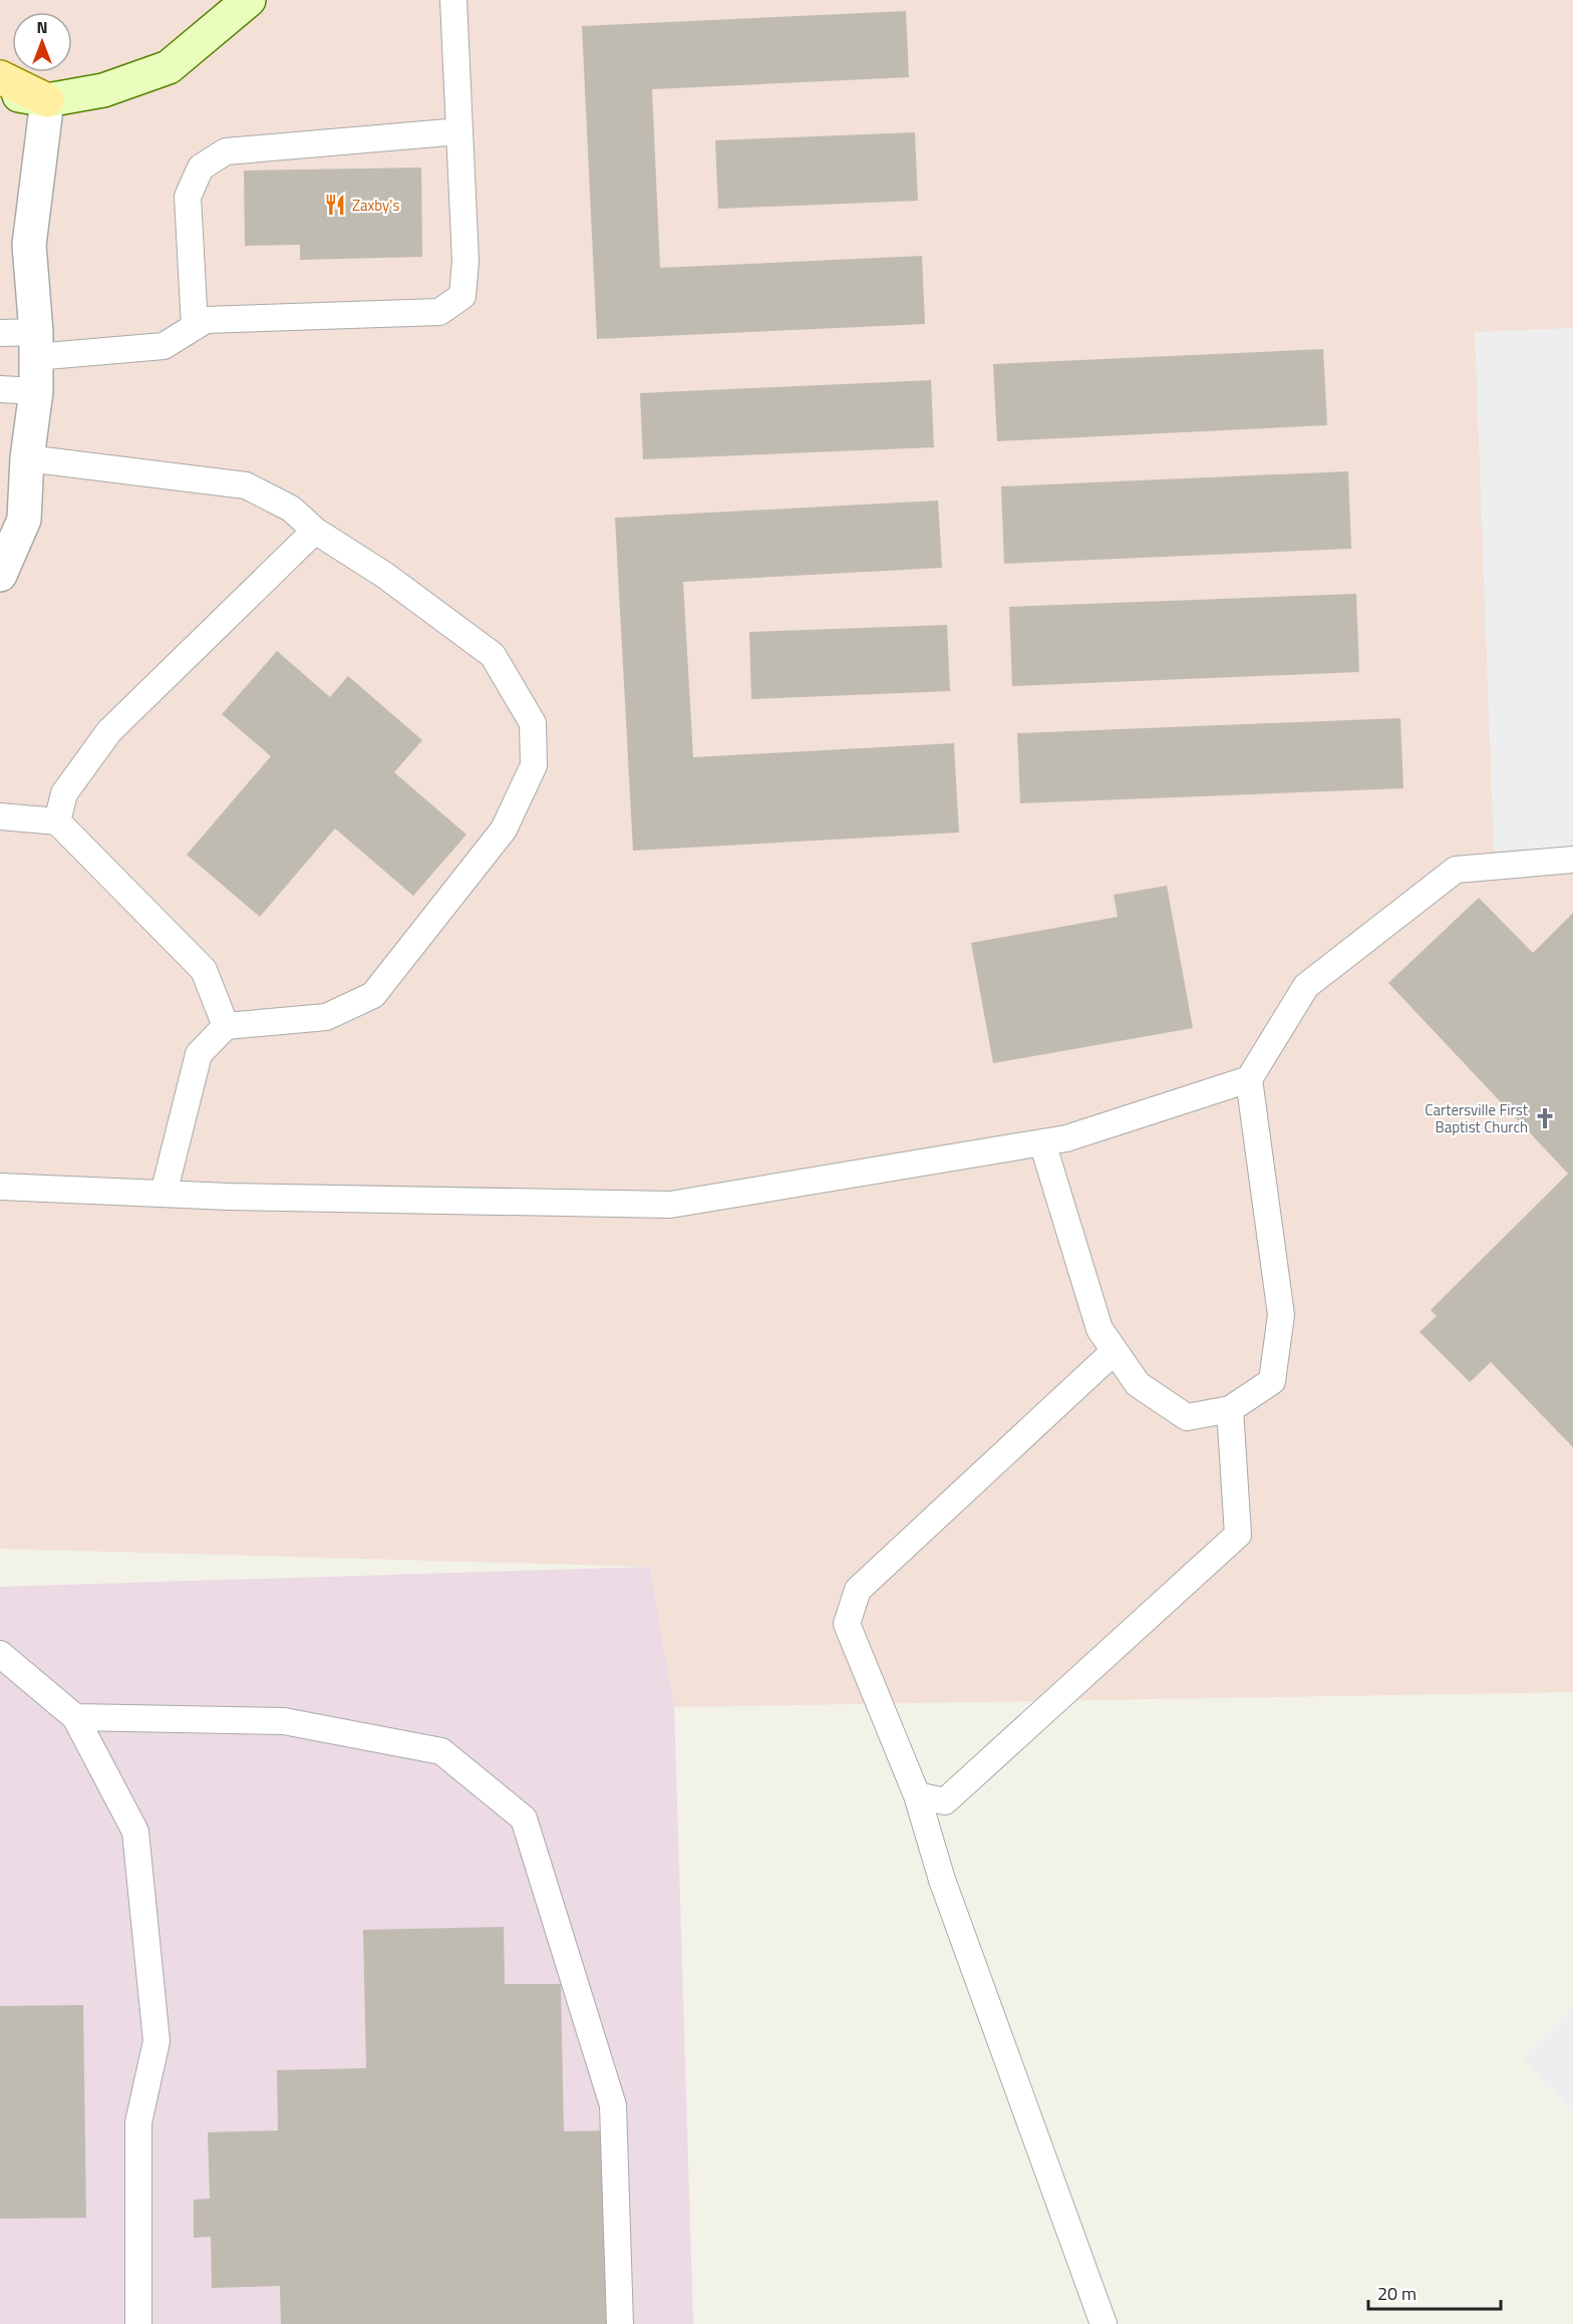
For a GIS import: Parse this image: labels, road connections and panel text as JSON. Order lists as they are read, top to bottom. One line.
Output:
{"places":{"restaurant":["Zaxby's"],"church":["Cartersville First Baptist Church"]},"scale_bar":"20 m","north":"top"}
